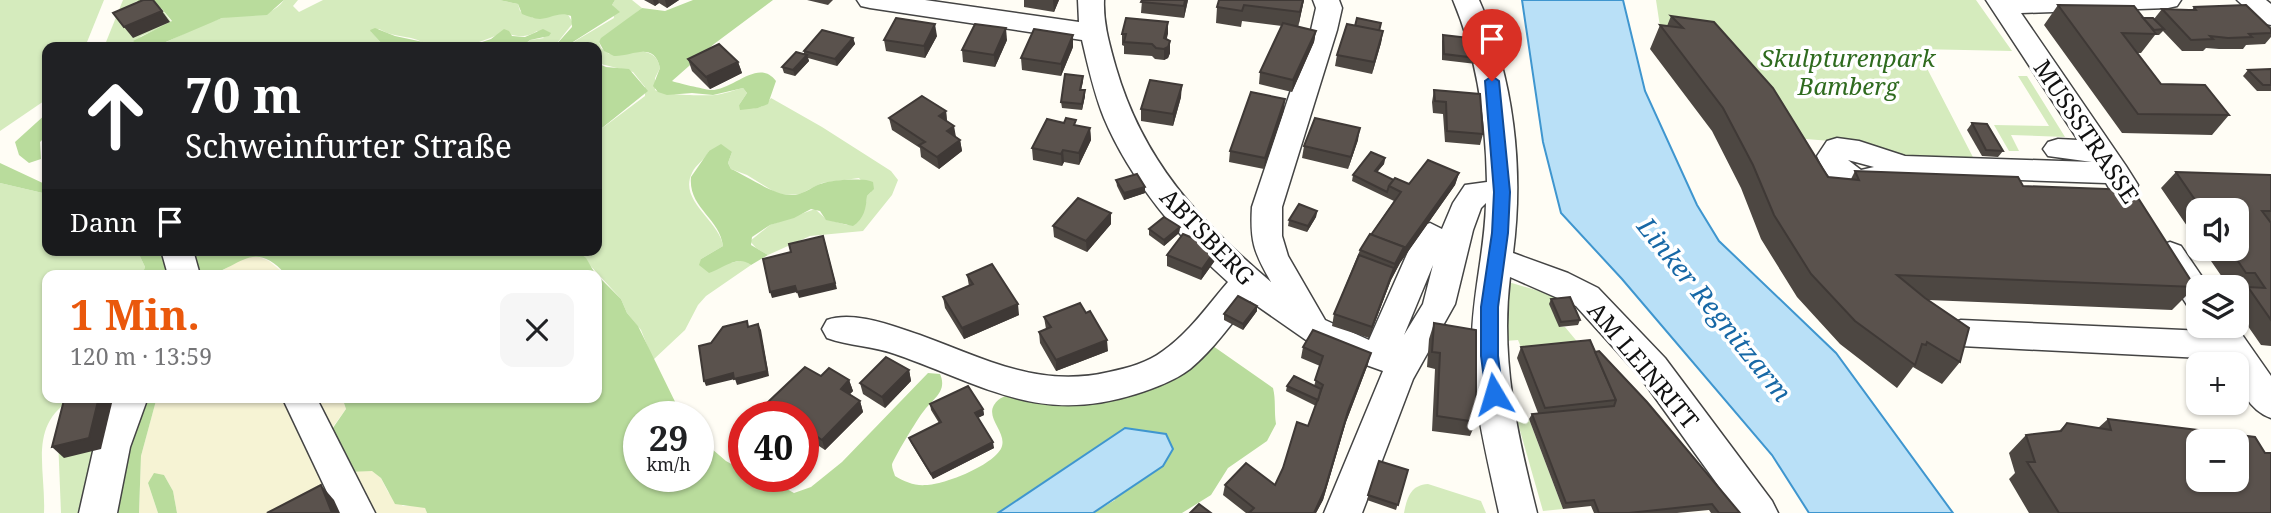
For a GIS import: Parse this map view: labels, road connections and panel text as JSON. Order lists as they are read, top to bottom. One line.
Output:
{"streets":{"street":["MUSSSTRASSE","ABTSBERG","AM LEINRITT"]},"water":["Linker Regnitzarm"],"parks":["Skulpturenpark Bamberg"],"page":{"turn":["70 m","Schweinfurter Straße"],"then":"Dann","map_buttons":["+","−"],"heading":["1 Min.","120 m · 13:59"],"speed":"29 km/h","limit":"40"}}
